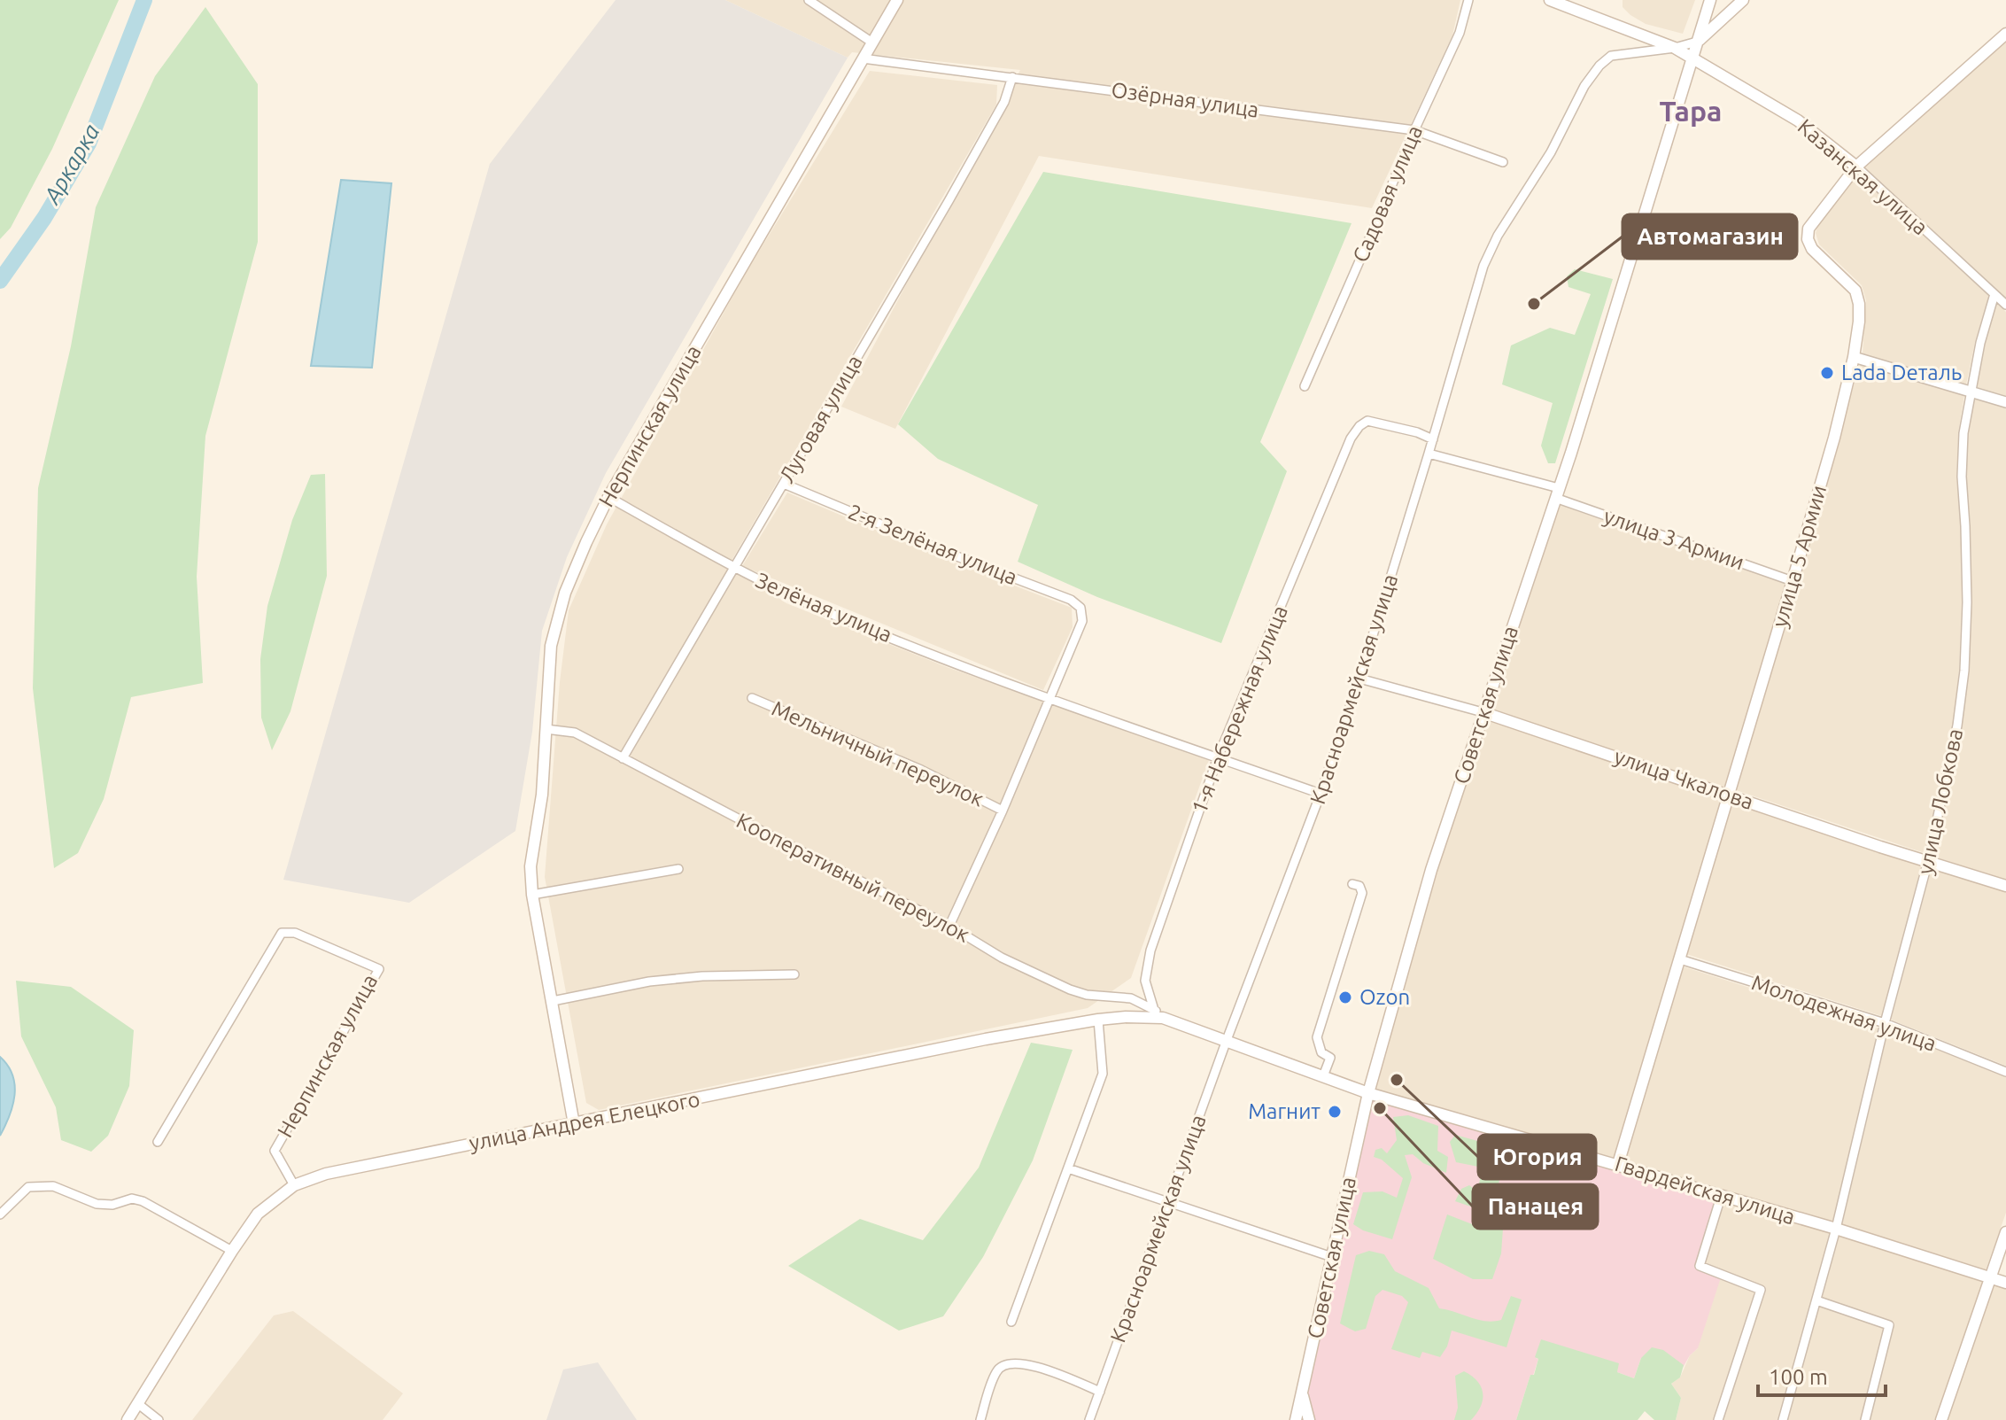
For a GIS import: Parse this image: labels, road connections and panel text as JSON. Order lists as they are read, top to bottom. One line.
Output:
{"streets":{"main road":["Казанская улица","Нерпинская улица","улица 5 Армии","Советская улица","улица Чкалова","улица Андрея Елецкого","Гвардейская улица"],"street":["Озёрная улица","Садовая улица","Луговая улица","улица 3 Армии","2-я Зелёная улица","Зелёная улица","Красноармейская улица","1-я Набережная улица","Мельничный переулок","улица Лобкова","Кооперативный переулок","Молодежная улица"]},"crossings":[["Озёрная улица","Садовая улица"],["Озёрная улица","Луговая улица"],["Озёрная улица","Нерпинская улица"],["Казанская улица","улица 5 Армии"],["Казанская улица","Красноармейская улица"],["Казанская улица","Советская улица"],["Казанская улица","улица Лобкова"],["Луговая улица","2-я Зелёная улица"],["Луговая улица","Зелёная улица"],["Луговая улица","Кооперативный переулок"],["Нерпинская улица","Зелёная улица"],["Нерпинская улица","Кооперативный переулок"],["Нерпинская улица","улица Андрея Елецкого"],["улица 3 Армии","улица 5 Армии"],["улица 3 Армии","Красноармейская улица"],["улица 3 Армии","Советская улица"],["2-я Зелёная улица","Зелёная улица"],["улица 5 Армии","улица Чкалова"],["улица 5 Армии","Молодежная улица"],["улица 5 Армии","Гвардейская улица"],["Зелёная улица","Красноармейская улица"],["Зелёная улица","1-я Набережная улица"],["Красноармейская улица","Советская улица"],["Красноармейская улица","1-я Набережная улица"],["Красноармейская улица","улица Чкалова"],["Красноармейская улица","Гвардейская улица"],["Советская улица","улица Чкалова"],["Советская улица","Гвардейская улица"],["1-я Набережная улица","Кооперативный переулок"],["1-я Набережная улица","улица Андрея Елецкого"],["1-я Набережная улица","Гвардейская улица"],["улица Чкалова","улица Лобкова"],["улица Лобкова","Молодежная улица"],["улица Лобкова","Гвардейская улица"],["Кооперативный переулок","улица Андрея Елецкого"],["Кооперативный переулок","Гвардейская улица"],["улица Андрея Елецкого","Гвардейская улица"]],"districts":["Тара"],"water":["Аркарка"],"places":["Автомагазин","Lada Dеталь","Ozon","Югория","Панацея","Магнит"],"scale_bar":"100 m"}
